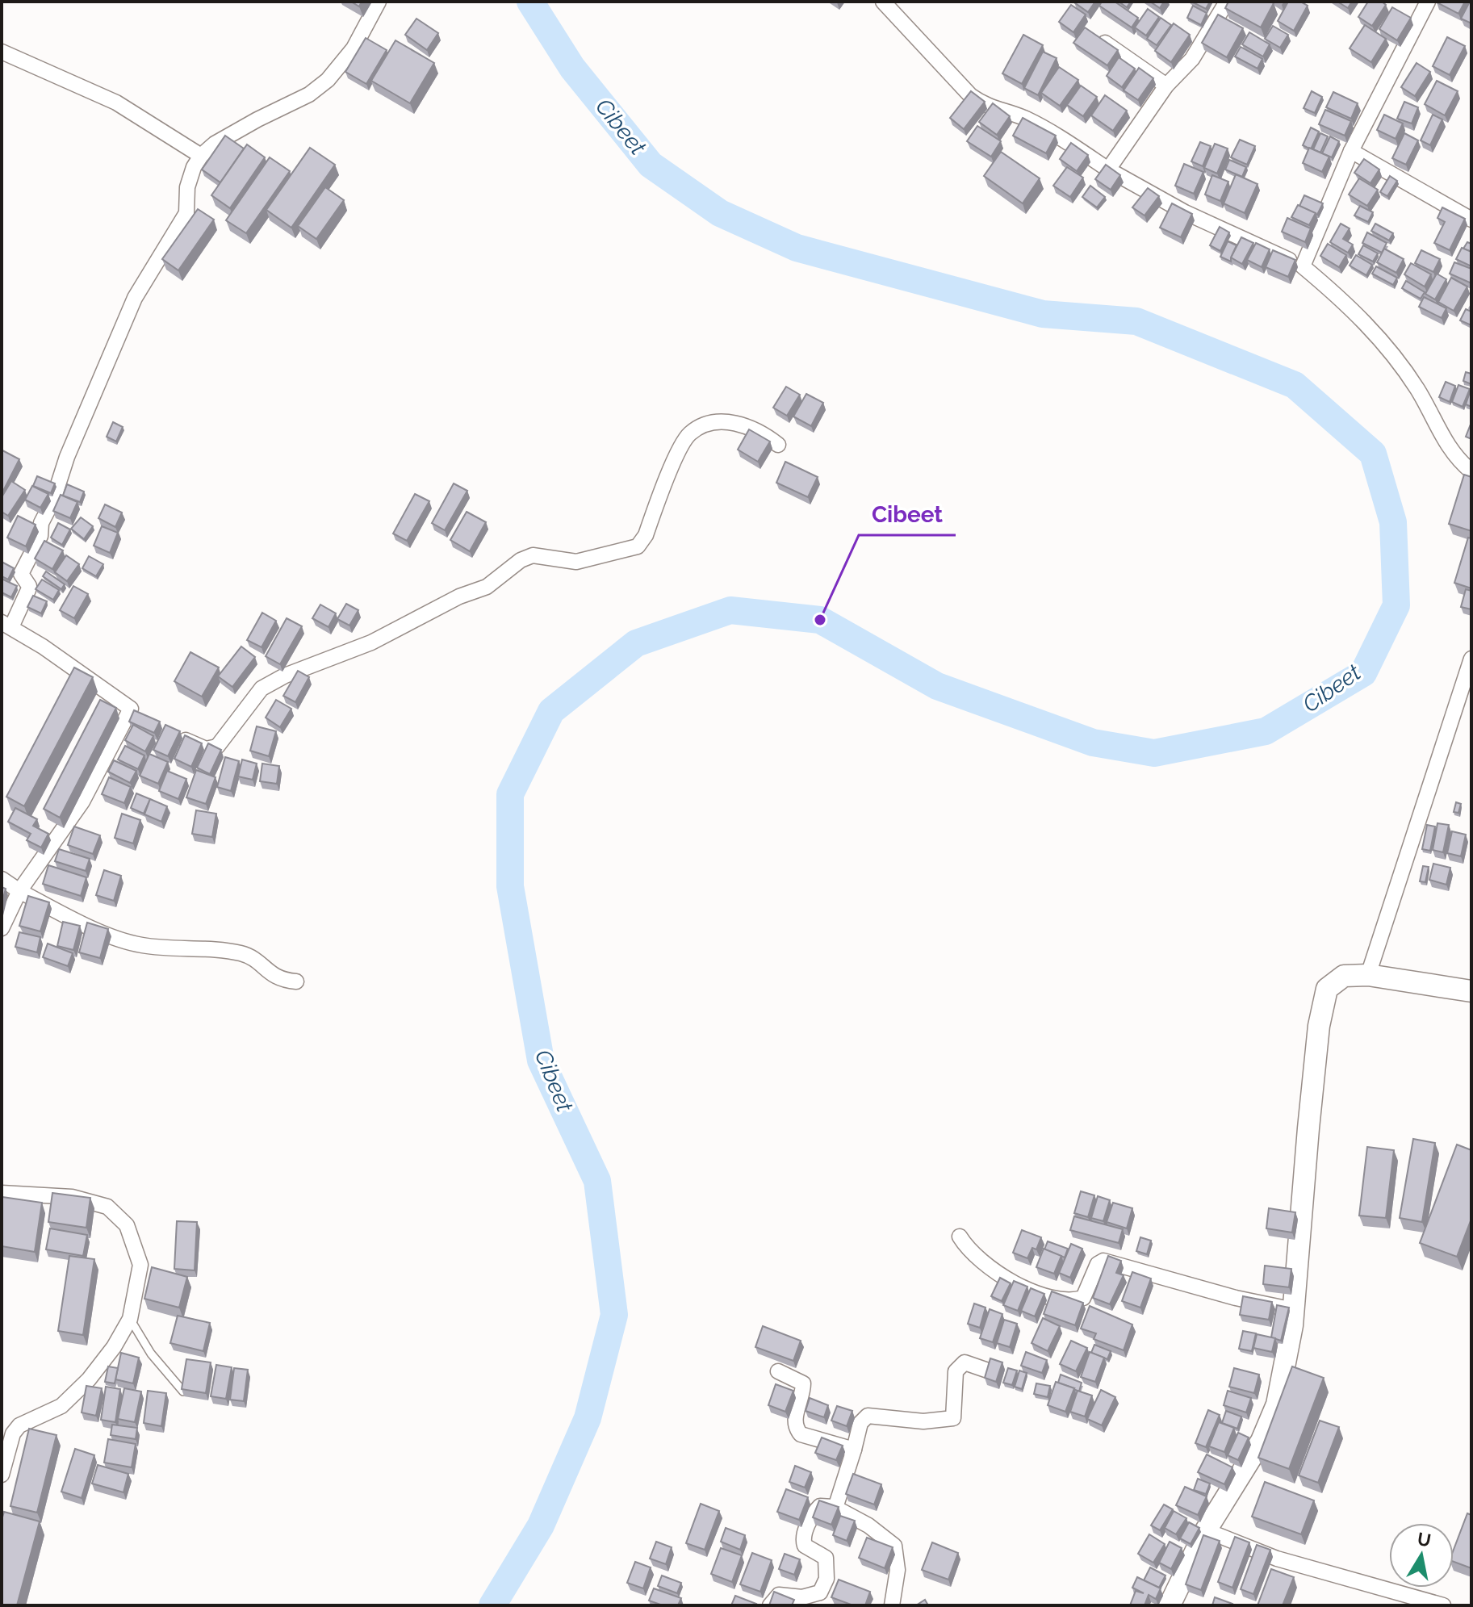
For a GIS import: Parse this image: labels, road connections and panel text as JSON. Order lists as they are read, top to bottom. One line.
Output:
{"water":["Cibeet"],"places":["Cibeet"],"north":"top"}
